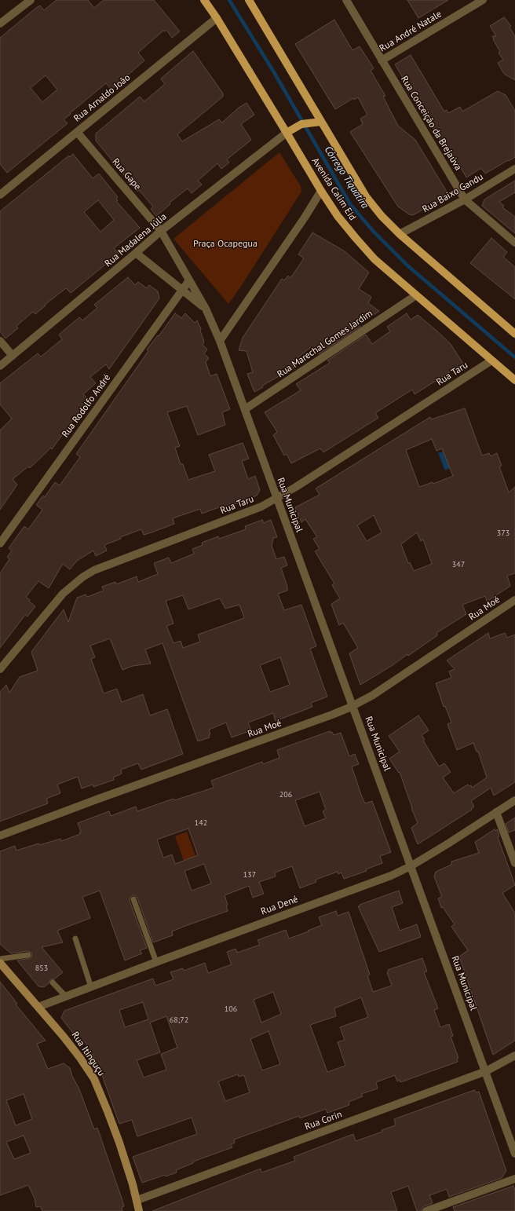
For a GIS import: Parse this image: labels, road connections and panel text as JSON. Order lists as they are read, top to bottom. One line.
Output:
{"streets":{"main road":["Avenida Calim Eid","Rua Itinguçu"],"street":["Rua André Natale","Rua Arnaldo João","Rua Conceição da Brejaúva","Rua Gape","Rua Baixo Gandu","Rua Madalena Júlia","Rua Marechal Gomes Jardim","Rua Taru","Rua Rodolfo André","Rua Municipal","Rua Moé","Rua Dené","Rua Corin"]},"crossings":[["Rua André Natale","Rua Conceição da Brejaúva"],["Rua Arnaldo João","Rua Gape"],["Rua Arnaldo João","Avenida Calim Eid"],["Rua Conceição da Brejaúva","Rua Baixo Gandu"],["Rua Gape","Rua Madalena Júlia"],["Avenida Calim Eid","Rua Madalena Júlia"],["Avenida Calim Eid","Rua Marechal Gomes Jardim"],["Avenida Calim Eid","Rua Taru"],["Rua Marechal Gomes Jardim","Rua Municipal"],["Rua Taru","Rua Municipal"],["Rua Municipal","Rua Moé"],["Rua Municipal","Rua Dené"],["Rua Municipal","Rua Corin"],["Rua Dené","Rua Itinguçu"],["Rua Itinguçu","Rua Corin"]],"water":["Córrego Tiquatira"],"parks":["Praça Ocapegua"],"house_numbers":["373","347","206","142","137","853","106","68;72"]}
